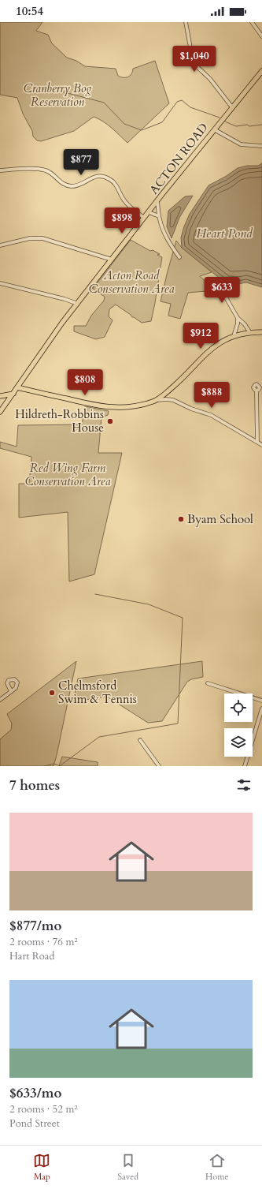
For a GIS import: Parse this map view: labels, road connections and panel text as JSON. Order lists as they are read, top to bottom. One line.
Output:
{"streets":{"main road":["ACTON ROAD"]},"water":["Heart Pond"],"parks":["Cranberry Bog Reservation","Acton Road Conservation Area","Red Wing Farm Conservation Area"],"places":["Hildreth-Robbins House","Byam School","Chelmsford Swim & Tennis"],"page":{"status":"10:54","price":["$1,040","$877","$898","$633","$912","$808","$888"],"heading":"7 homes","list":[{"name":"$877/mo","note":"2 rooms · 76 m² · Hart Road"},{"name":"$633/mo","note":"2 rooms · 52 m² · Pond Street"}],"tabs":["Map","Saved","Home"]}}
